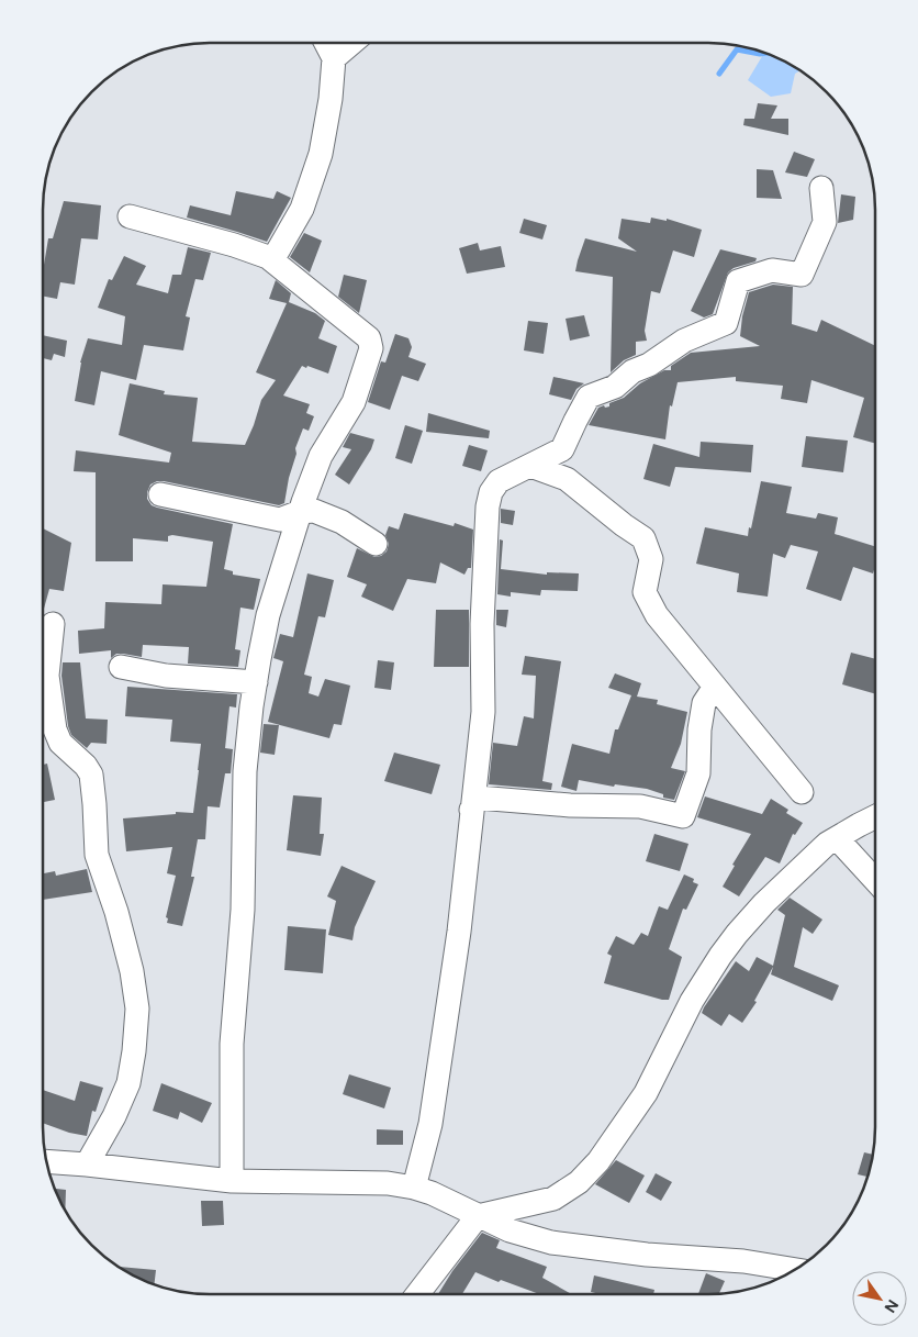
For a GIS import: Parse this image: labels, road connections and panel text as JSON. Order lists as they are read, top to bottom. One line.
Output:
{"north":"bottom right"}
